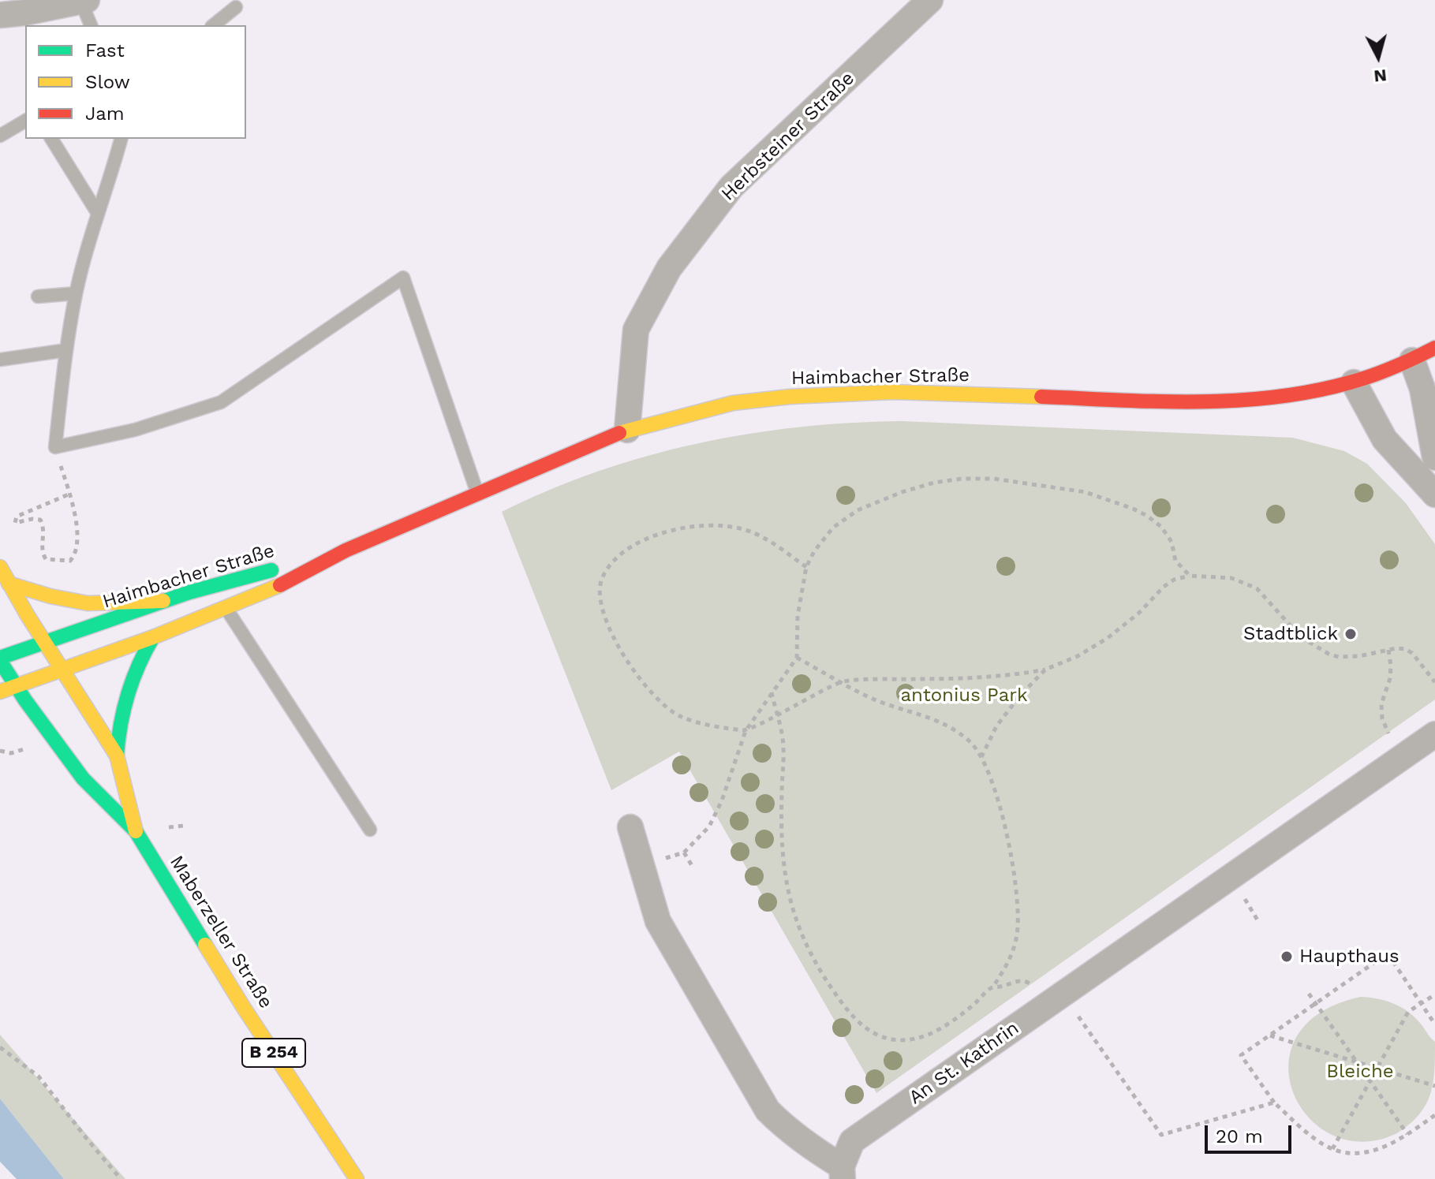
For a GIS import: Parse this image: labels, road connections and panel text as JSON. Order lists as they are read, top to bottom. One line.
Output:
{"streets":{"main road":["Haimbacher Straße","Maberzeller Straße","B 254"],"street":["Herbsteiner Straße","An St. Kathrin"]},"crossings":[["Herbsteiner Straße","Haimbacher Straße"],["Haimbacher Straße","Maberzeller Straße"],["Haimbacher Straße","B 254"],["Maberzeller Straße","B 254"]],"parks":["antonius Park","Bleiche"],"places":["Stadtblick","Haupthaus"],"legend":["Fast","Slow","Jam"],"scale_bar":"20 m","north":"bottom"}
